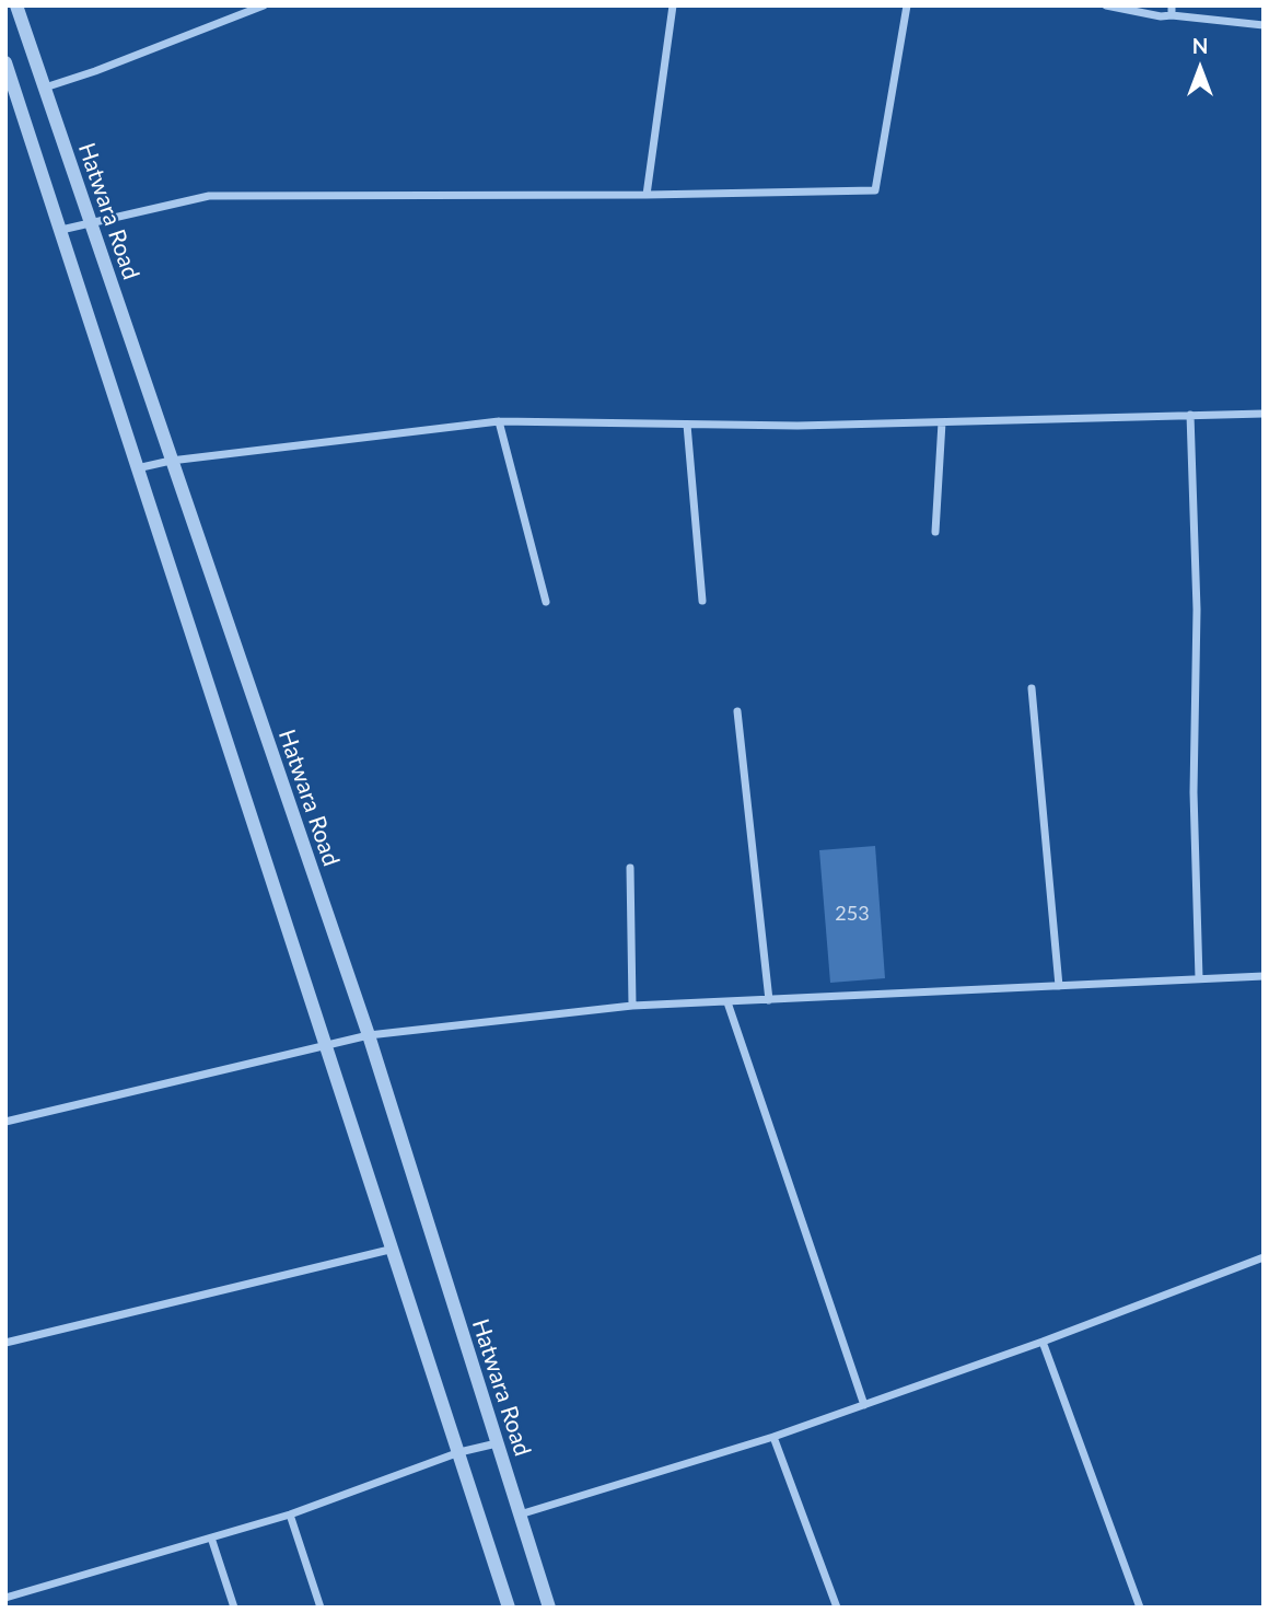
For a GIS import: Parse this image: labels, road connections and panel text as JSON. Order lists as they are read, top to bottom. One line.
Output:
{"streets":{"street":["Hatwara Road"]},"house_numbers":["253"],"north":"top"}
